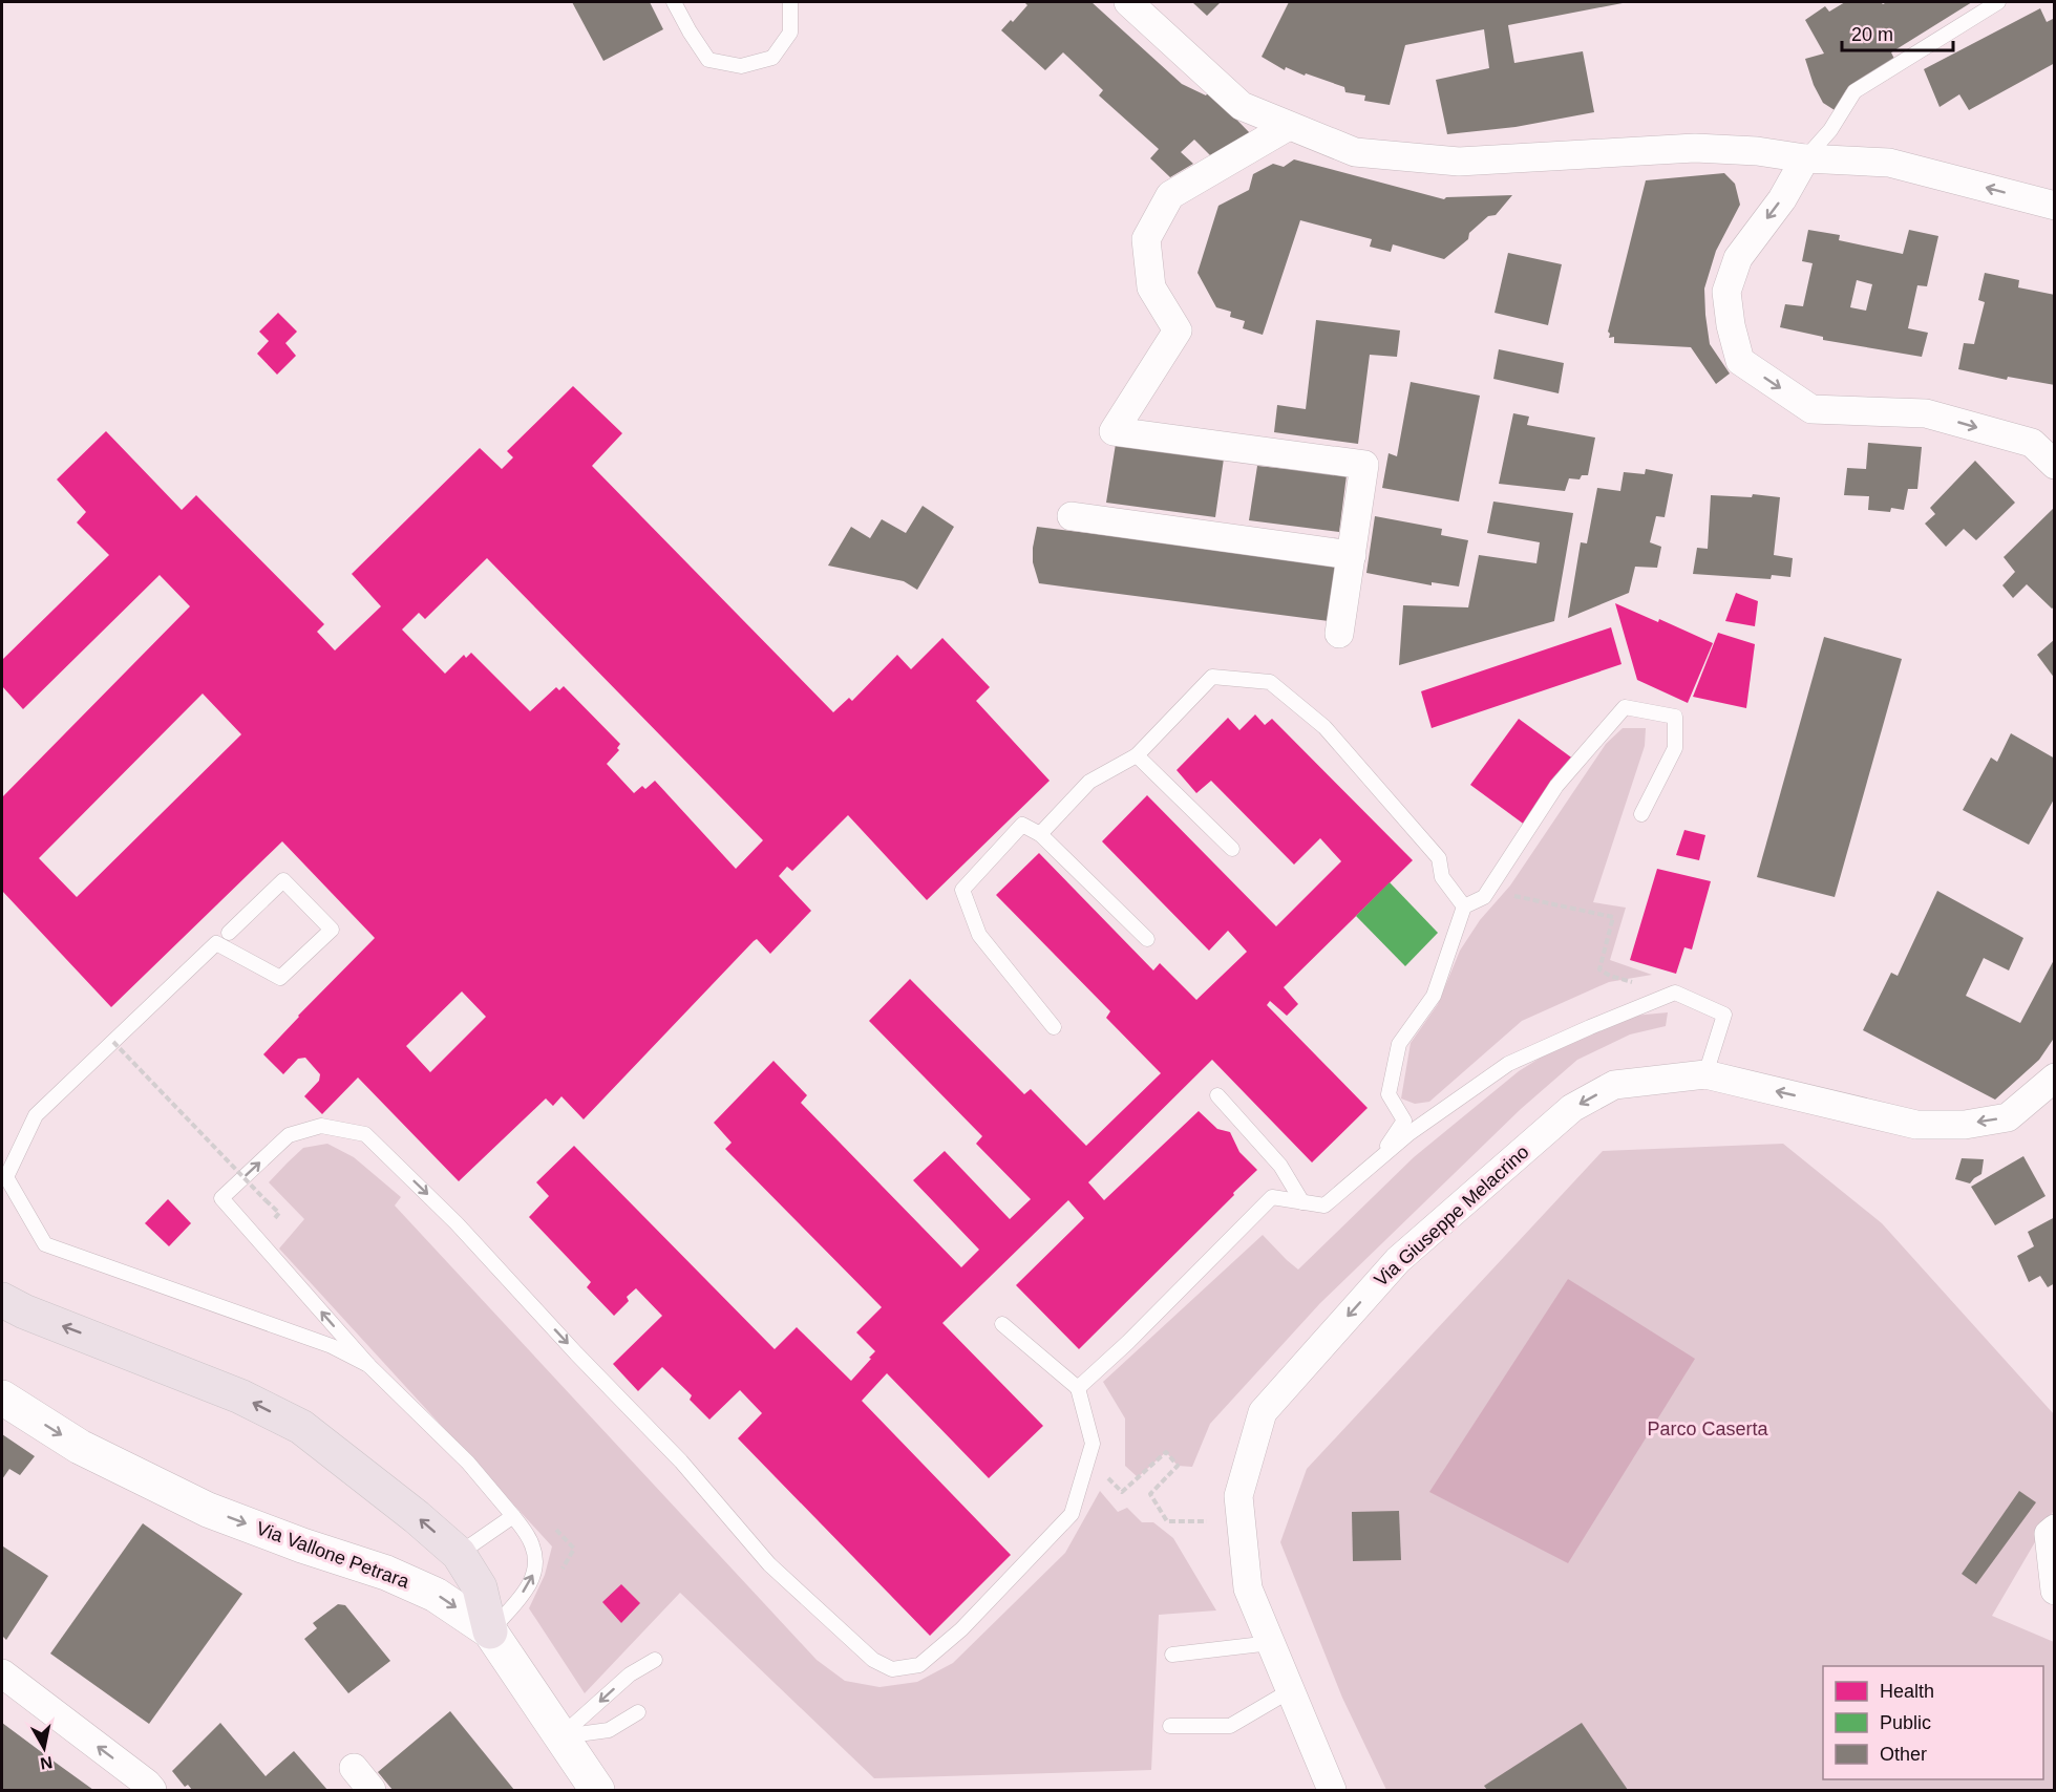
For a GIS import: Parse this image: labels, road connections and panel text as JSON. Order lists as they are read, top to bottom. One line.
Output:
{"streets":{"street":["Via Giuseppe Melacrino","Via Vallone Petrara"]},"one_way":["Via Giuseppe Melacrino"],"parks":["Parco Caserta"],"legend":["Health","Public","Other"],"scale_bar":"20 m","north":"bottom"}
